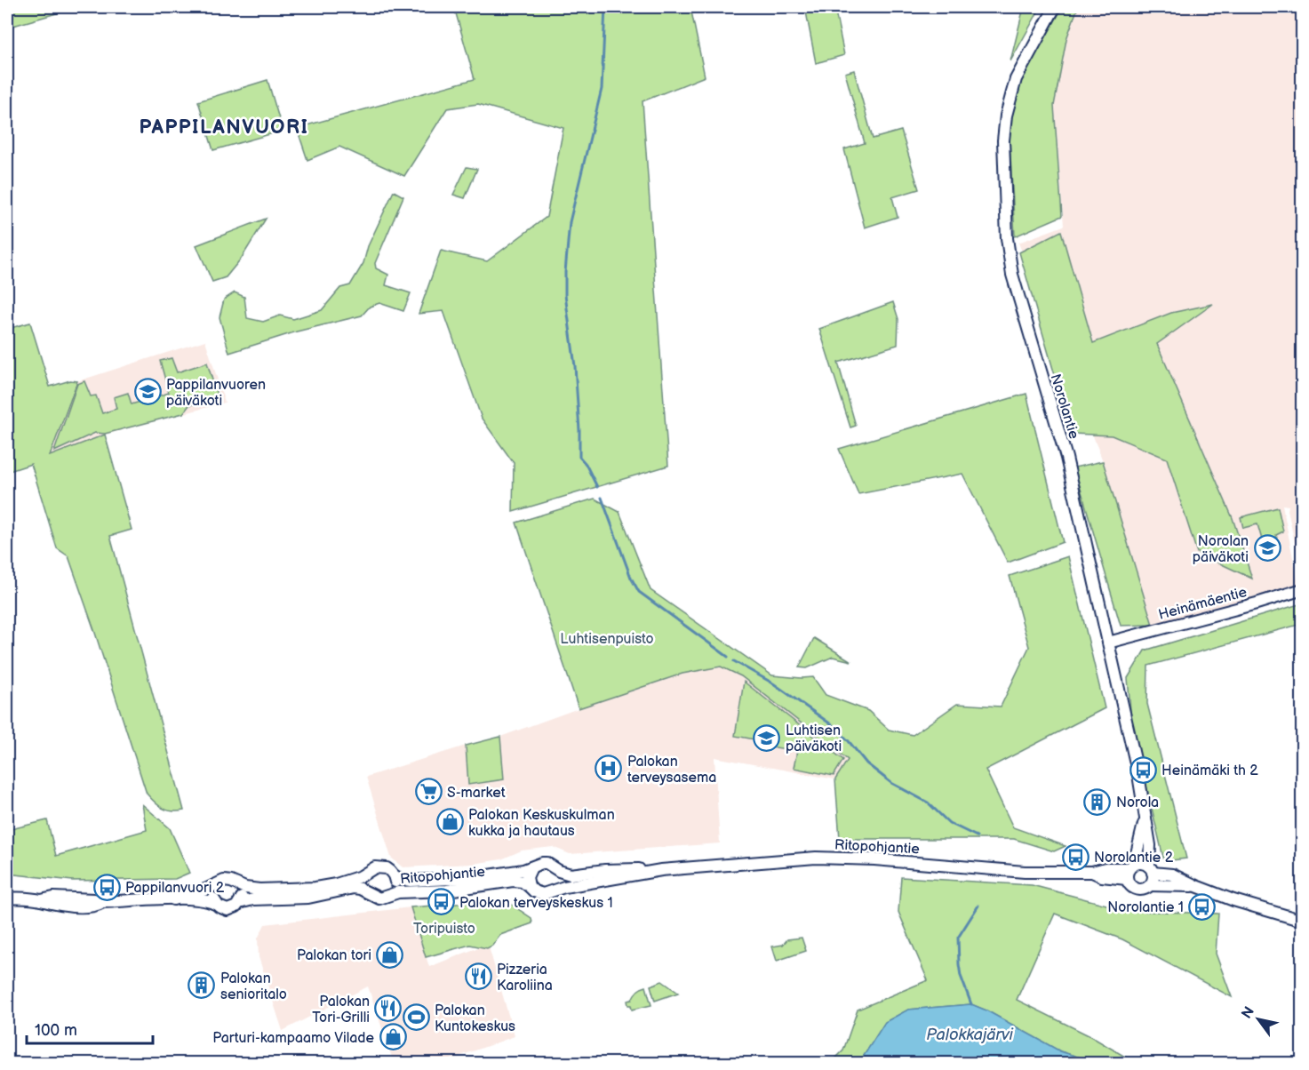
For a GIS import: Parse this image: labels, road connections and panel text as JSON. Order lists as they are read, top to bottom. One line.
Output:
{"streets":{"main road":["Norolantie","Heinämäentie","Ritopohjantie"]},"crossings":[["Norolantie","Heinämäentie"],["Norolantie","Ritopohjantie"]],"districts":["PAPPILANVUORI"],"water":["Palokkajärvi"],"parks":["Luhtisenpuisto","Toripuisto"],"places":{"school or university":["Pappilanvuoren päiväkoti","Norolan päiväkoti","Luhtisen päiväkoti"],"hospital":["Palokan terveysasema"],"bus stop":["Heinämäki th 2","Norolantie 2","Pappilanvuori 2","Palokan terveyskeskus 1","Norolantie 1"],"supermarket":["S-market"],"building":["Norola","Palokan senioritalo"],"shop":["Palokan Keskuskulman kukka ja hautaus","Palokan tori","Parturi-kampaamo Vilade"],"restaurant":["Pizzeria Karoliina","Palokan Tori-Grilli"],"sports":["Palokan Kuntokeskus"]},"scale_bar":"100 m","north":"top left"}
